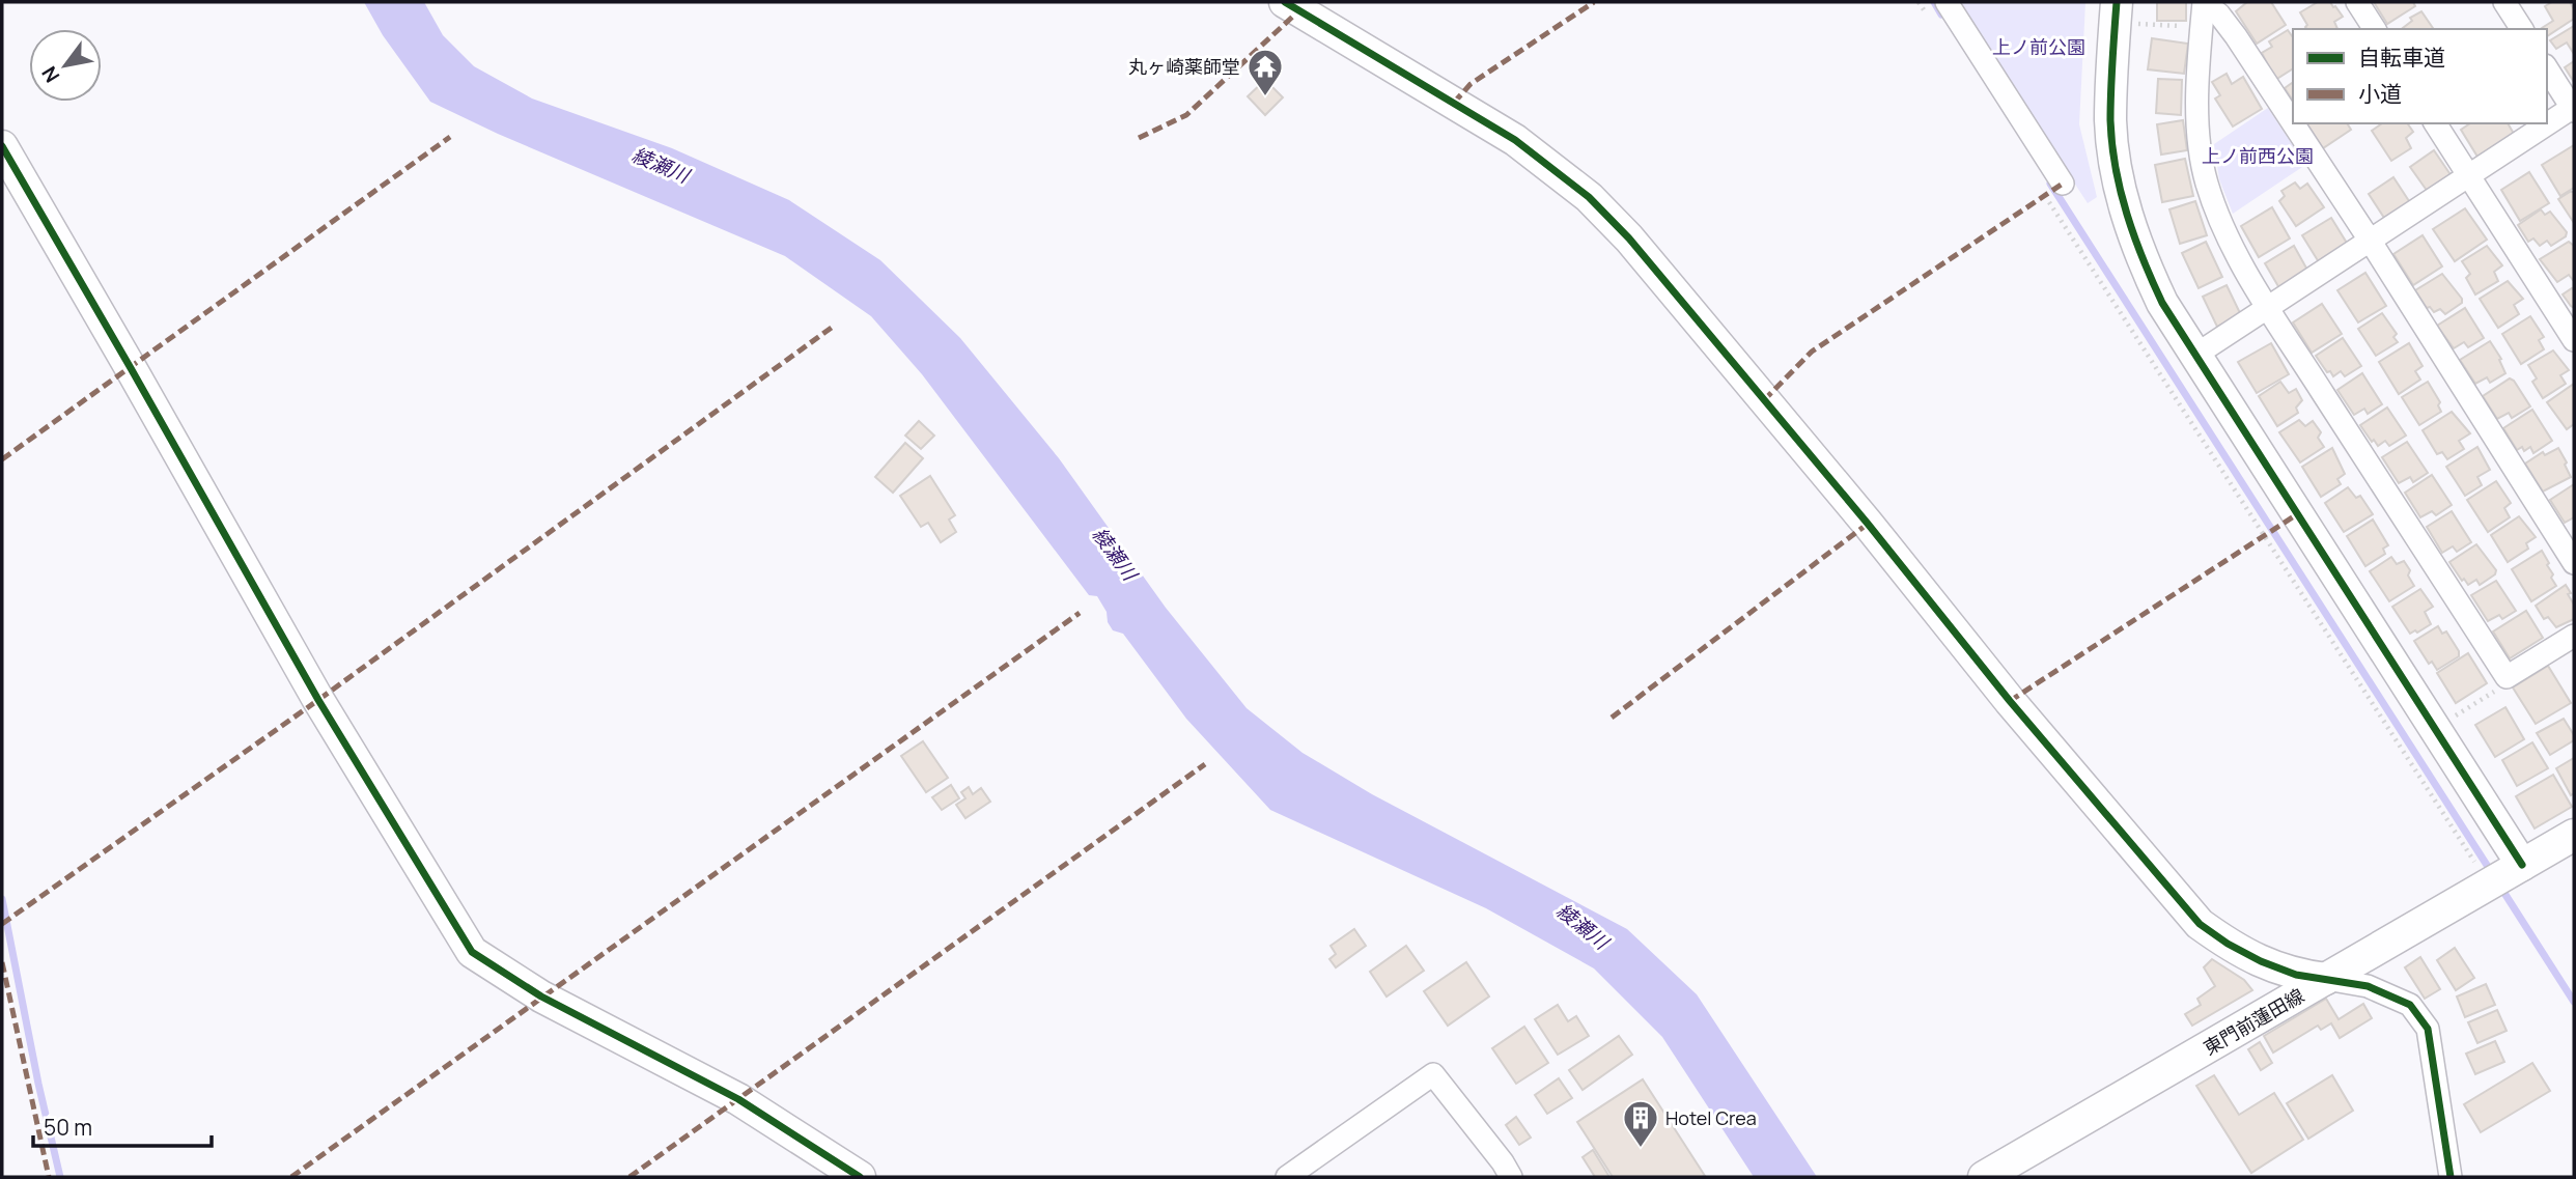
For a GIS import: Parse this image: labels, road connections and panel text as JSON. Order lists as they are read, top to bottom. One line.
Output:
{"streets":{"street":["東門前蓮田線"]},"water":["綾瀬川"],"parks":["上ノ前公園","上ノ前西公園"],"places":{"temple":["丸ヶ崎薬師堂"],"building":["Hotel Crea"]},"legend":["自転車道","小道"],"scale_bar":"50 m","north":"bottom left"}
